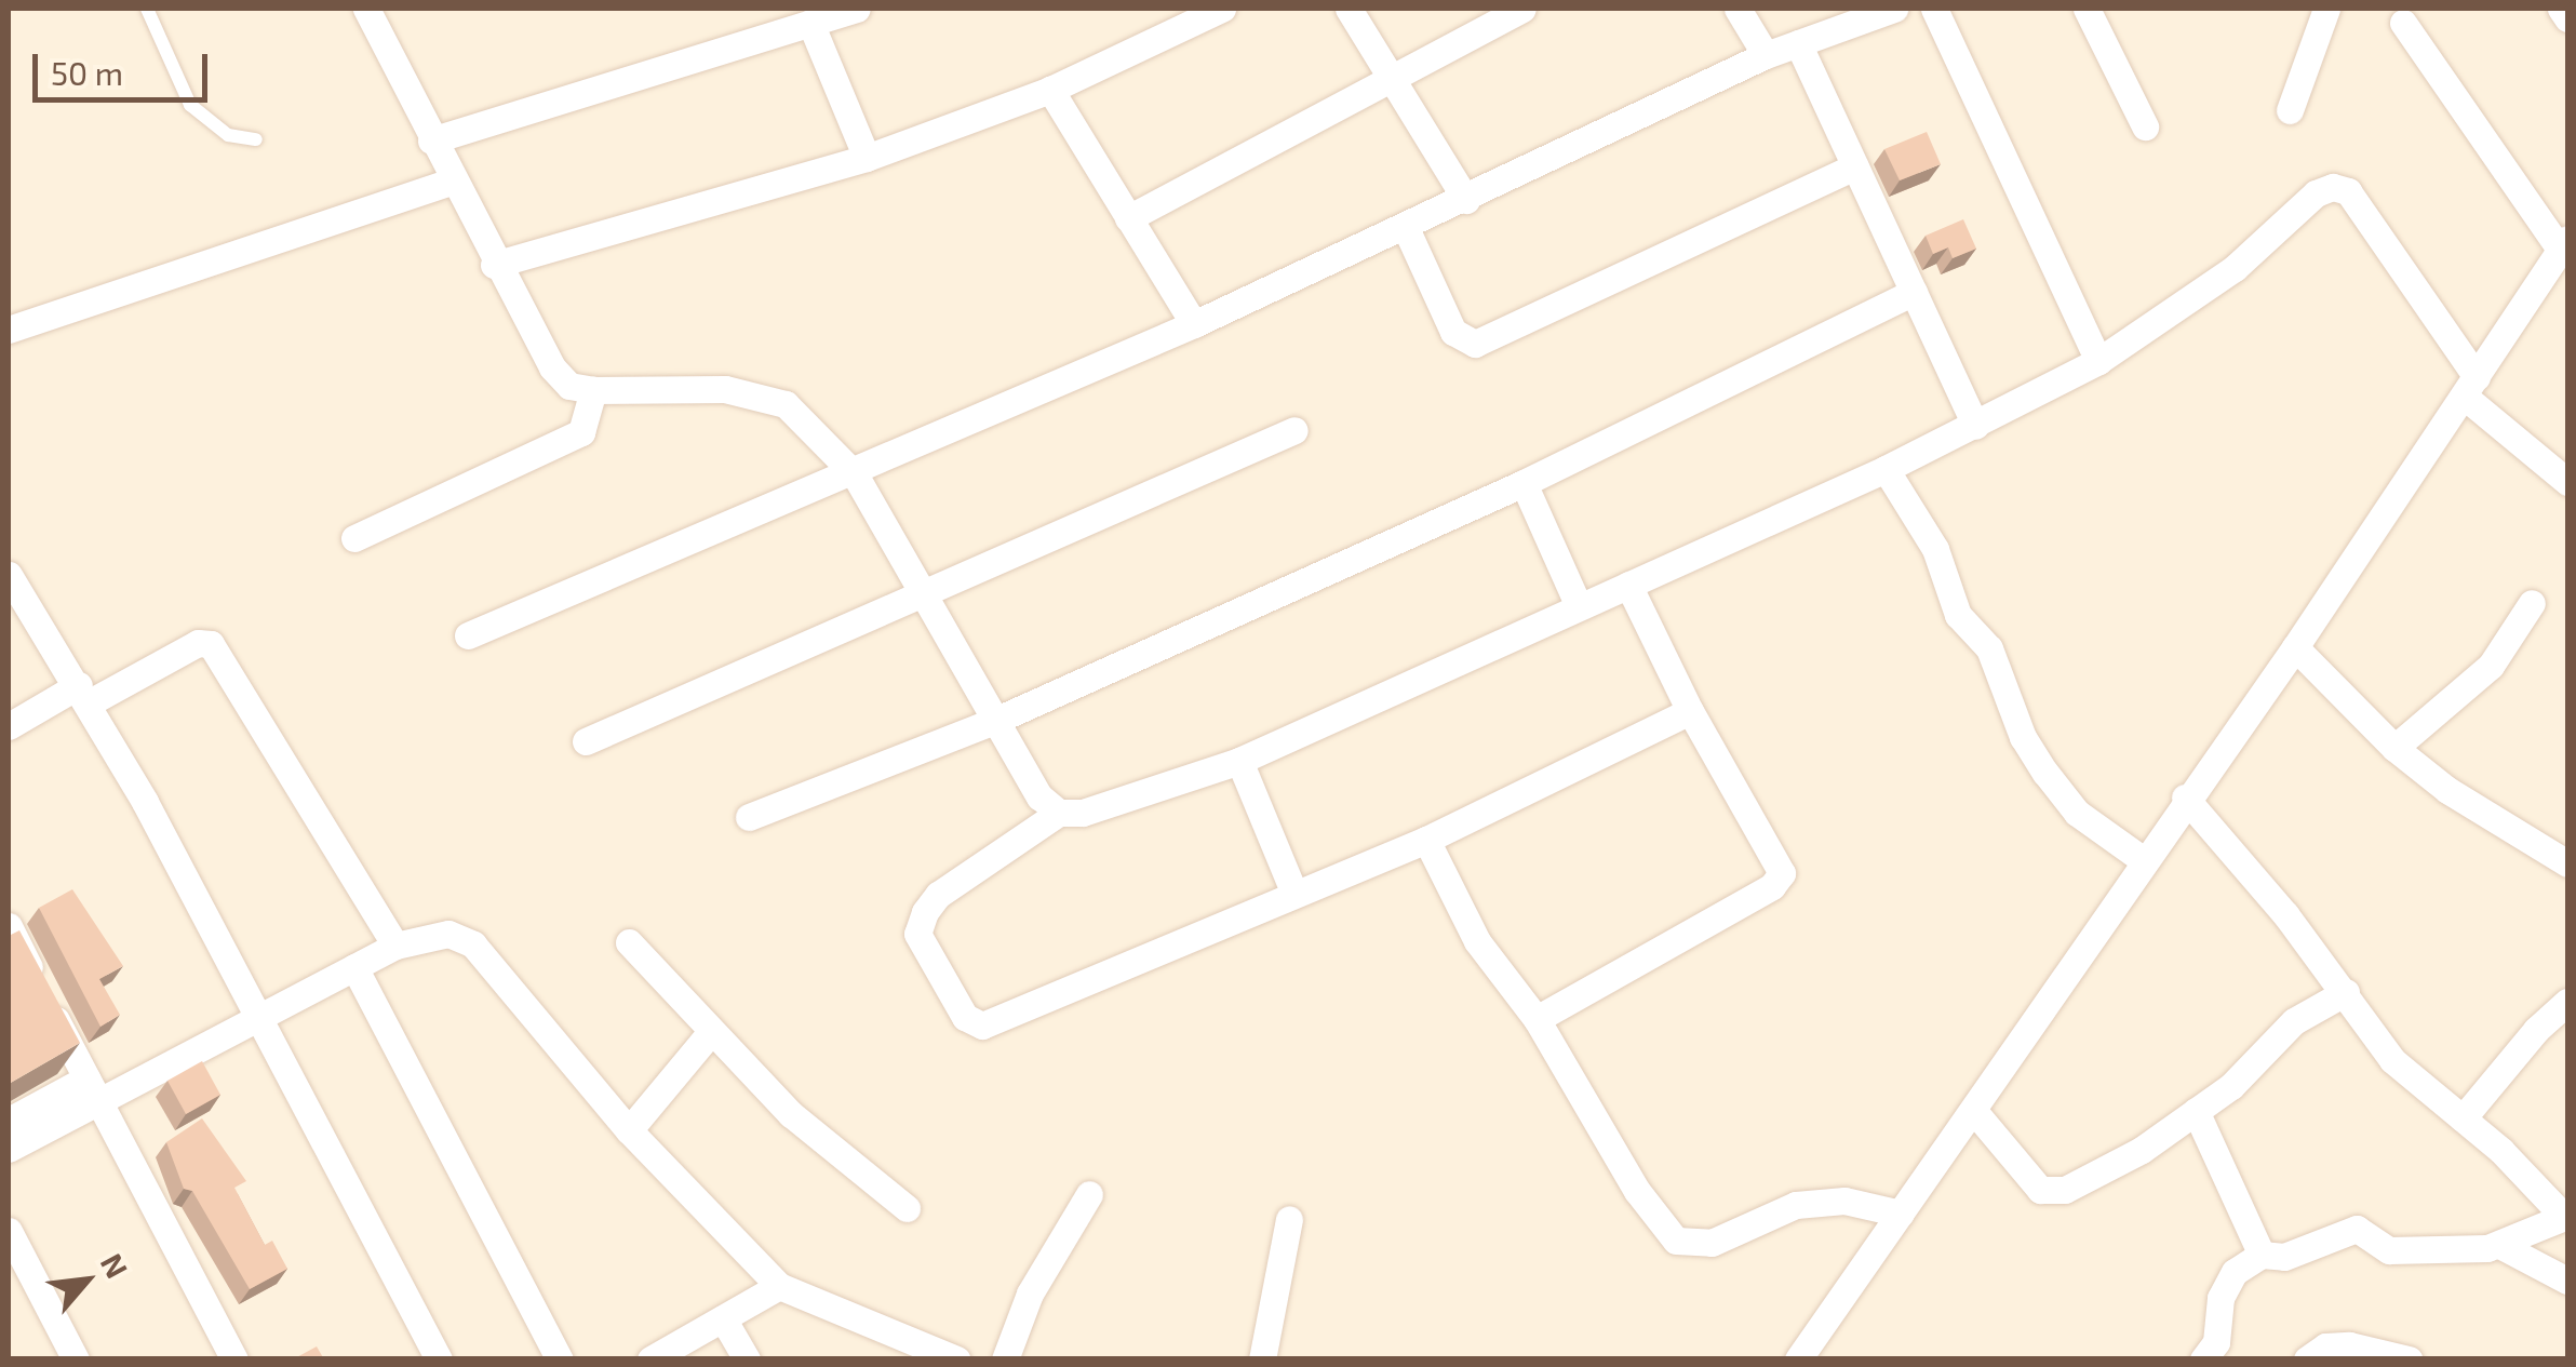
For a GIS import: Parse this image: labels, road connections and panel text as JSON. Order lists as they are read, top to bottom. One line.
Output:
{"scale_bar":"50 m","north":"top right"}
